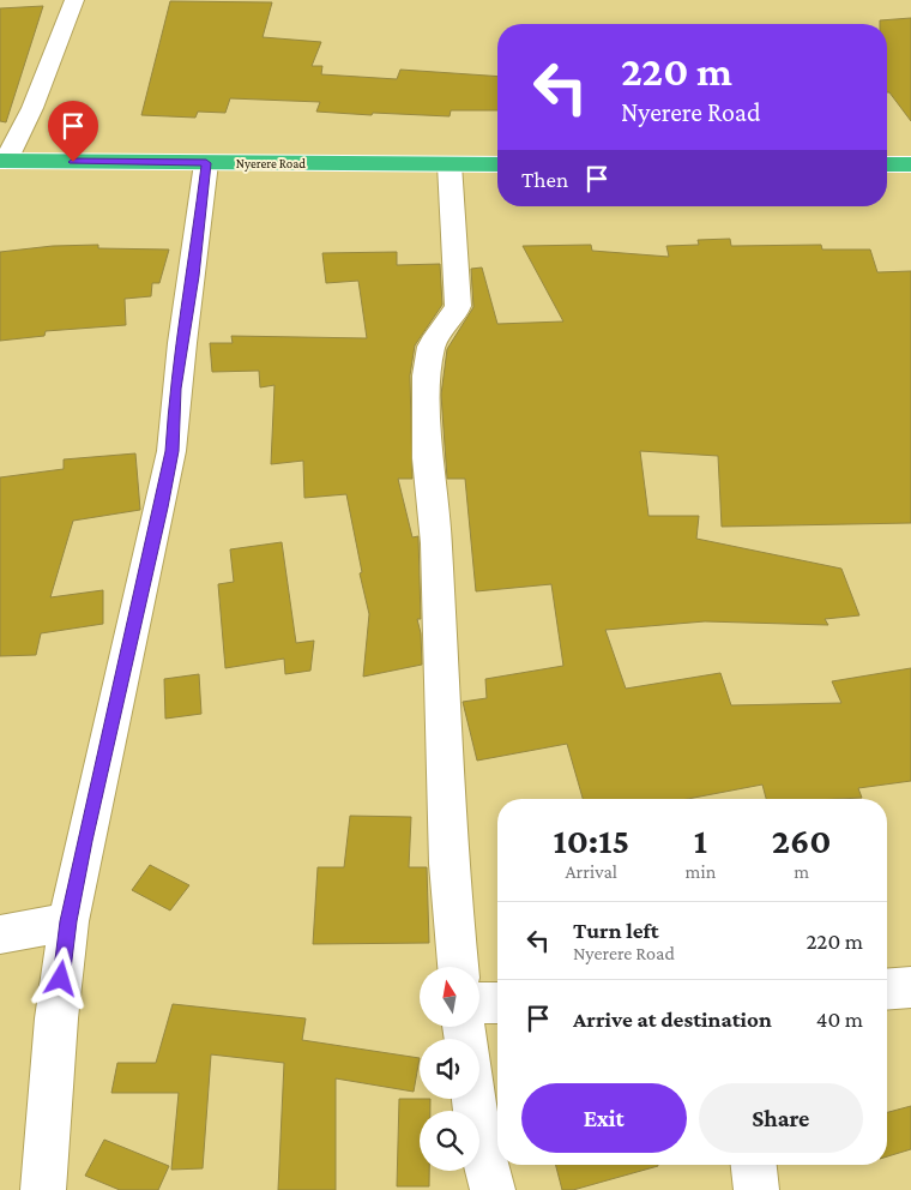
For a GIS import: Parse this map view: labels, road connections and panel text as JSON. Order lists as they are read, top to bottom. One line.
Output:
{"streets":{"highway":["Nyerere Road"]},"north":"top","page":{"turn":["220 m","Nyerere Road"],"then":"Then","eta":["10:15","Arrival","1","min","260","m"],"list":[{"name":"Turn left","note":"Nyerere Road","value":"220 m"},{"name":"Arrive at destination","value":"40 m"}],"buttons":["Exit","Share"]}}
